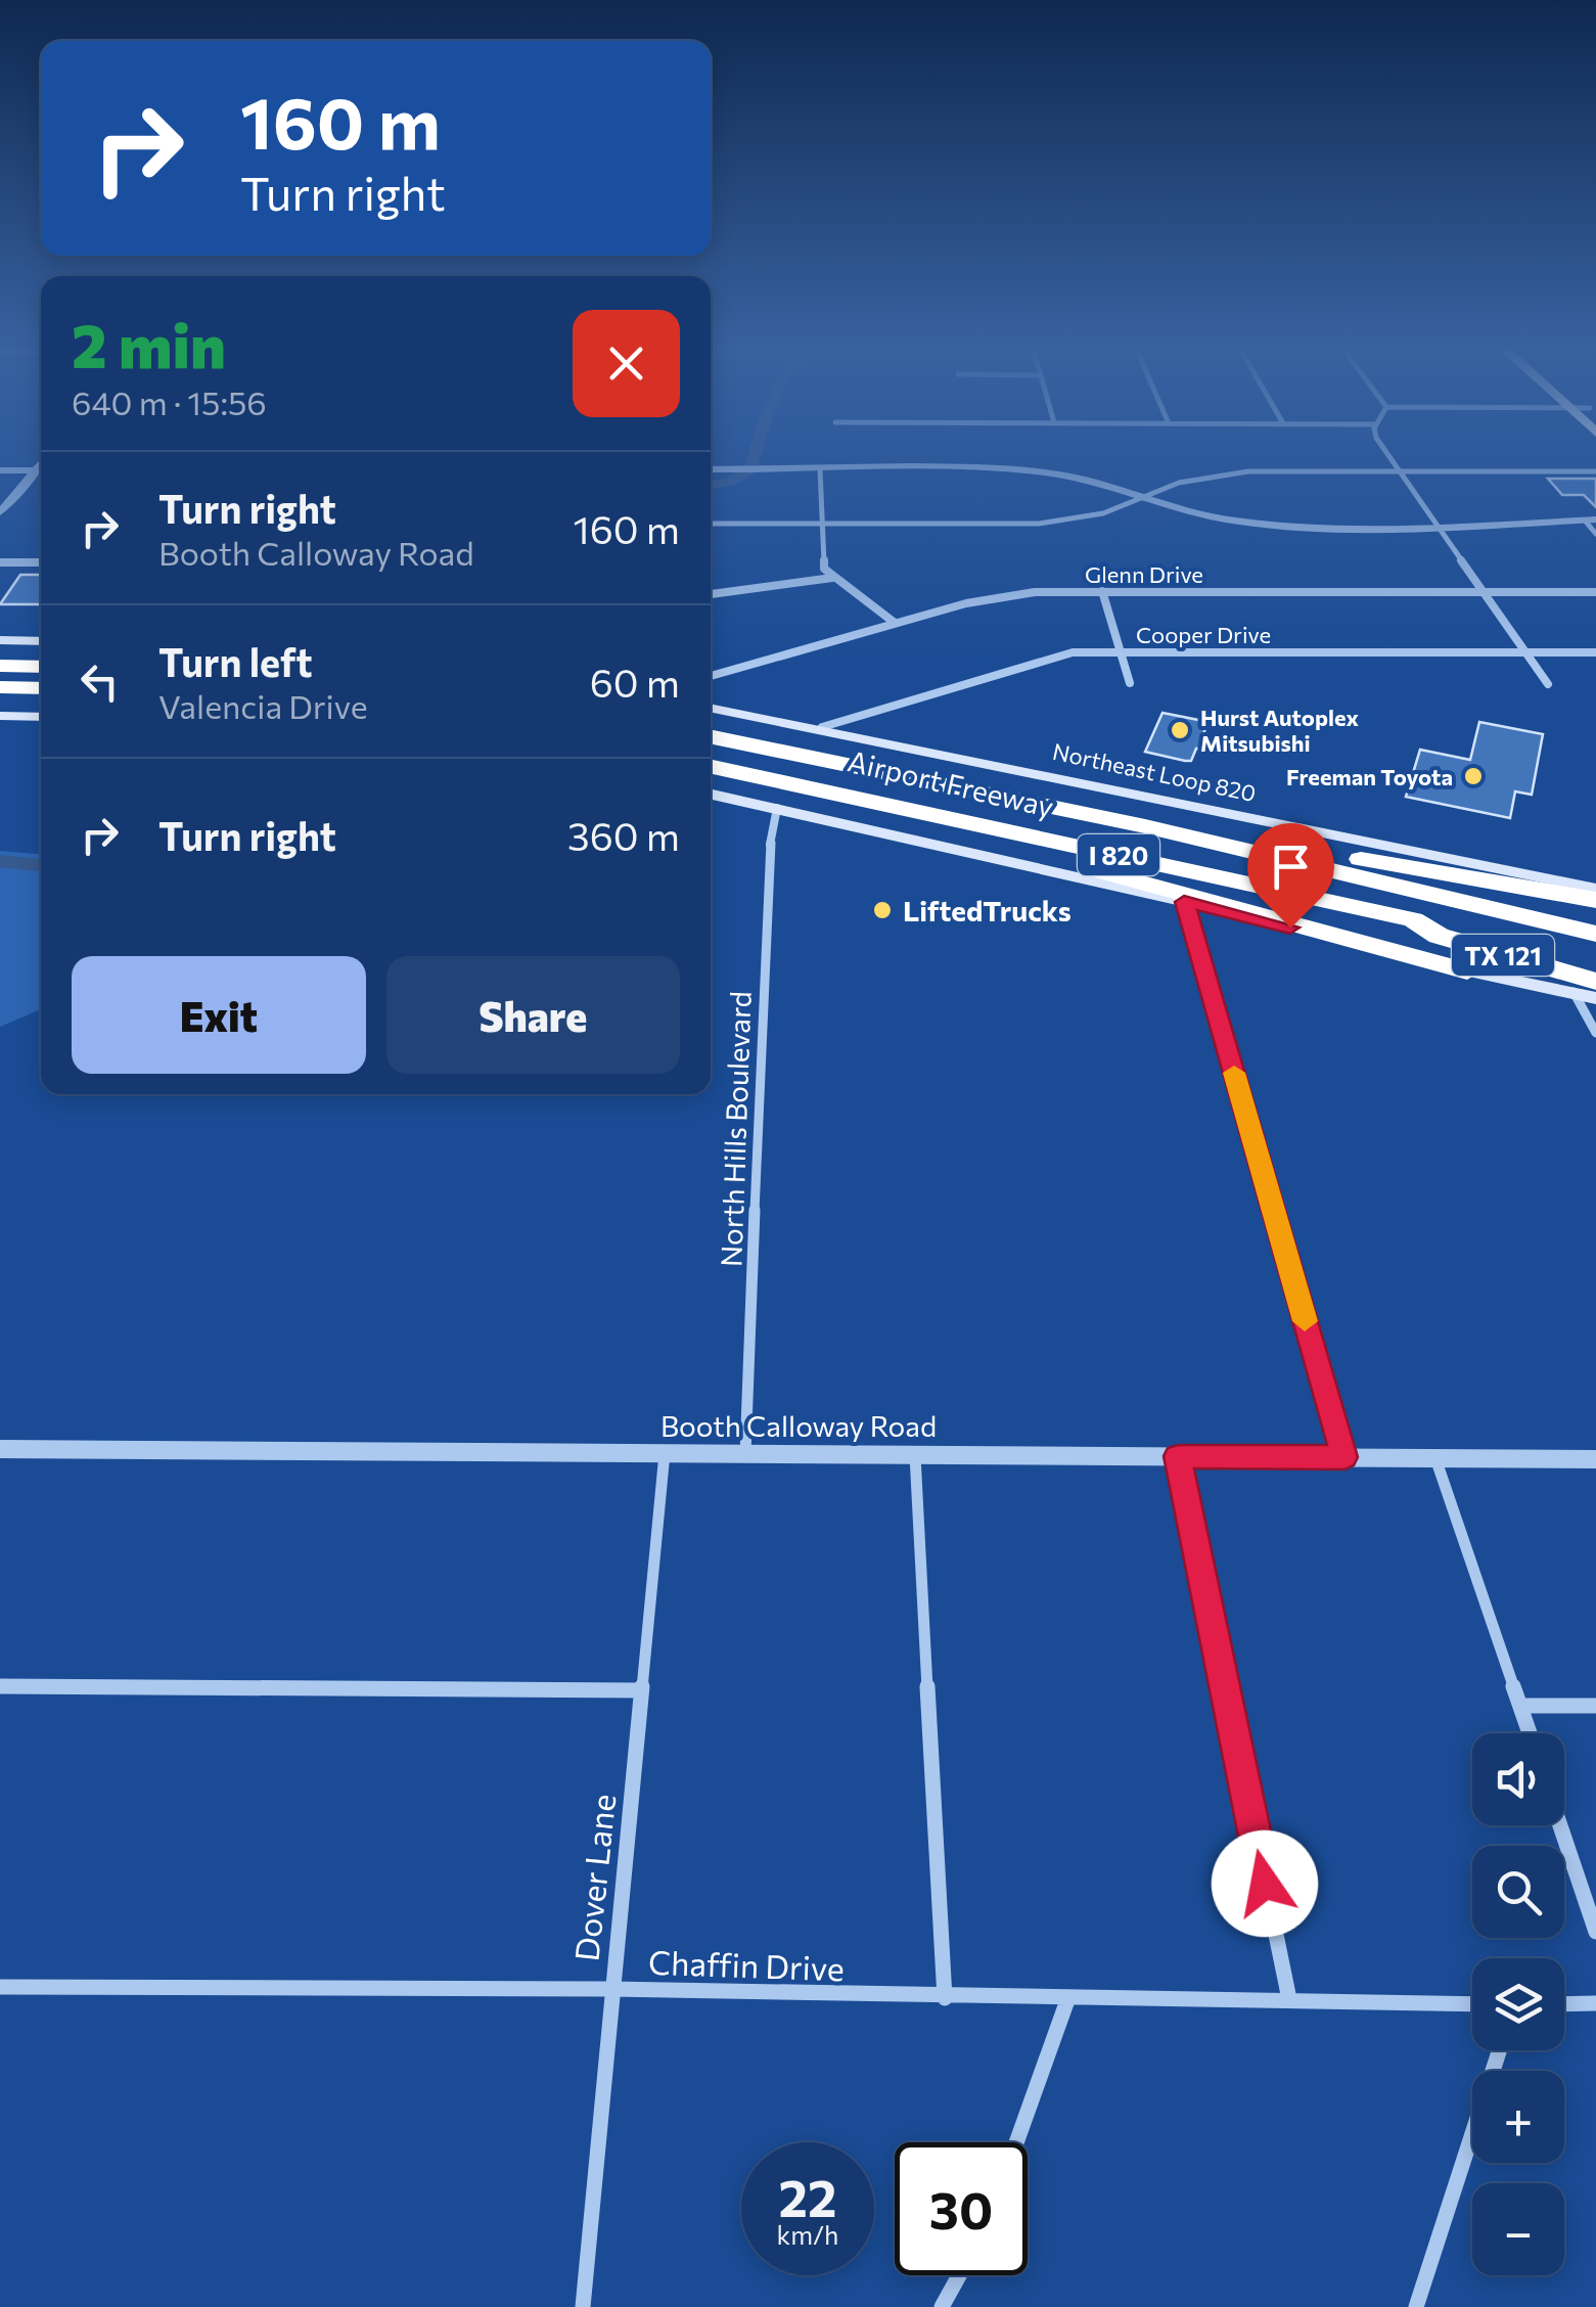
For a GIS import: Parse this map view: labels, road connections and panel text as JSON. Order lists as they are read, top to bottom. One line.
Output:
{"streets":{"highway":["Airport Freeway","I 820","TX 121"],"main road":["Northeast Loop 820"],"street":["Glenn Drive","Cooper Drive","North Hills Boulevard","Booth Calloway Road","Dover Lane","Chaffin Drive"]},"crossings":[["Cooper Drive","Northeast Loop 820"],["Airport Freeway","I 820"],["North Hills Boulevard","Booth Calloway Road"],["Booth Calloway Road","Dover Lane"],["Dover Lane","Chaffin Drive"]],"places":["Hurst Autoplex Mitsubishi","Freeman Toyota","LiftedTrucks"],"page":{"turn":["160 m","Turn right"],"heading":["2 min","640 m · 15:56"],"list":[{"name":"Turn right","note":"Booth Calloway Road","value":"160 m"},{"name":"Turn left","note":"Valencia Drive","value":"60 m"},{"name":"Turn right","value":"360 m"}],"buttons":["Exit","Share"],"map_buttons":["+","−"],"speed":"22 km/h","limit":"30"}}
